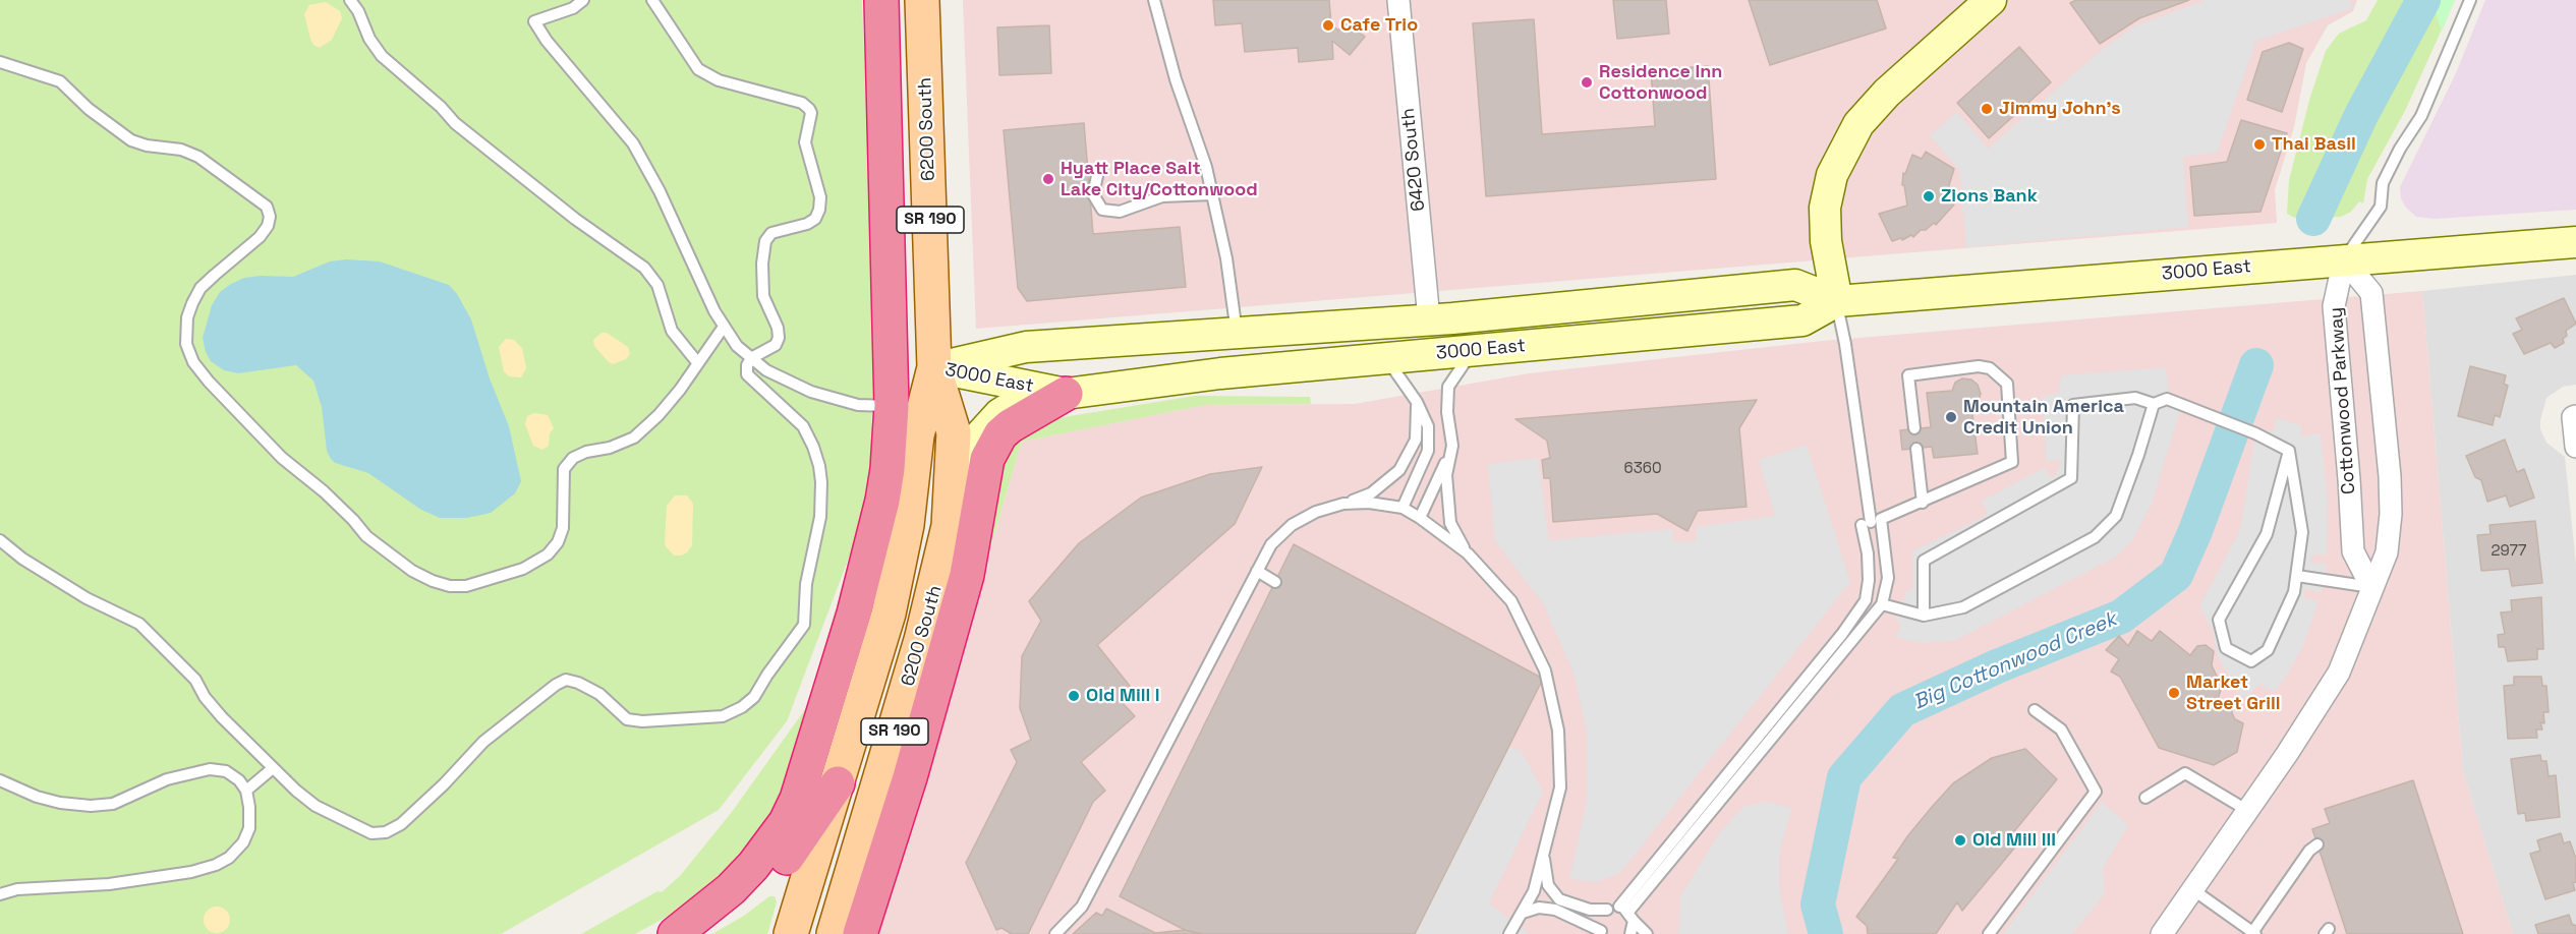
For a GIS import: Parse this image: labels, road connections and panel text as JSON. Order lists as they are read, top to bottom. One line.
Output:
{"streets":{"main road":["6200 South","SR 190","3000 East"],"street":["6420 South","Cottonwood Parkway"]},"crossings":[["6200 South","3000 East"],["6420 South","3000 East"],["3000 East","Cottonwood Parkway"]],"water":["Big Cottonwood Creek"],"places":["Cafe Trio","Residence Inn Cottonwood","Jimmy John's","Thai Basil","Hyatt Place Salt Lake City/Cottonwood","Zions Bank","Mountain America Credit Union","Market Street Grill","Old Mill I","Old Mill III"],"house_numbers":["6360","2977"]}
